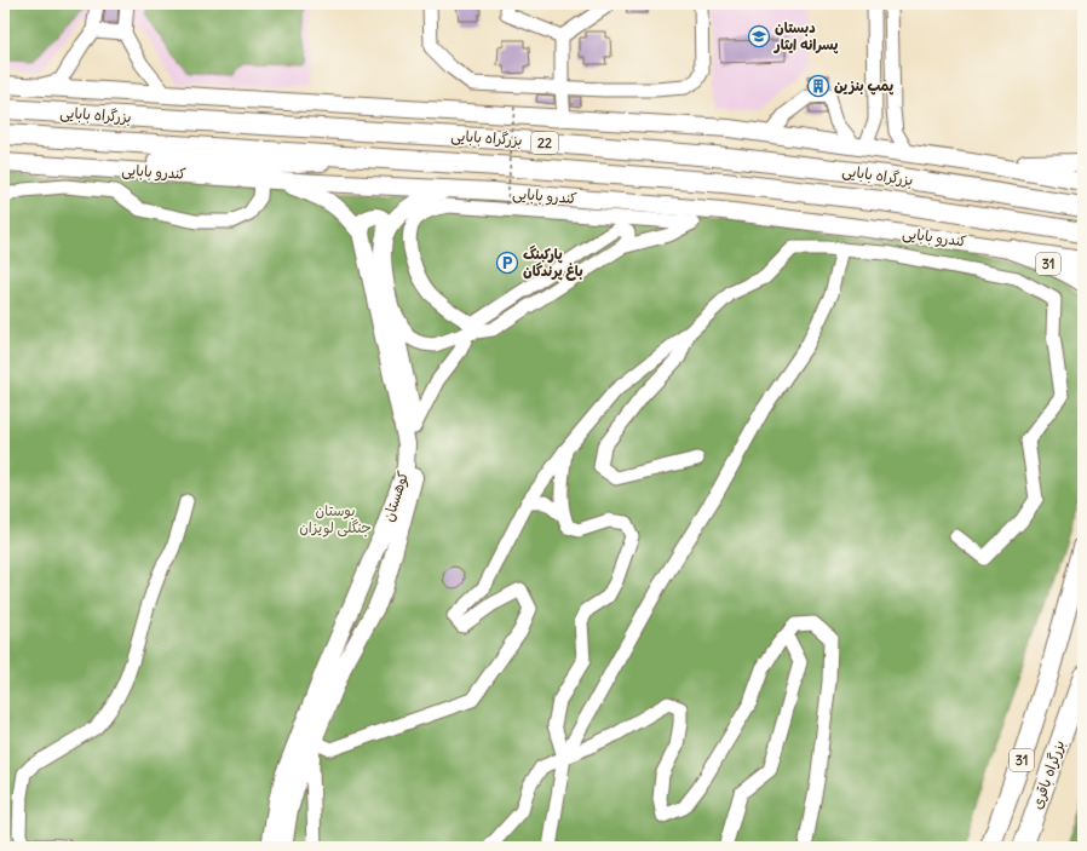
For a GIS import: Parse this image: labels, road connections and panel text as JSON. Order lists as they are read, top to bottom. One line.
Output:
{"streets":{"highway":["بزرگراه بابایی","22","31","بزرگراه باقری"],"main road":["کندرو بابایی","کوهستان"]},"crossings":[["کندرو بابایی","31"],["کندرو بابایی","کوهستان"],["31","بزرگراه باقری"]],"parks":["بوستان جنگلی لویزان"],"places":{"school or university":["دبستان پسرانه ایثار"],"building":["پمپ بنزین"],"parking":["پارکینگ باغ پرندگان"]}}
